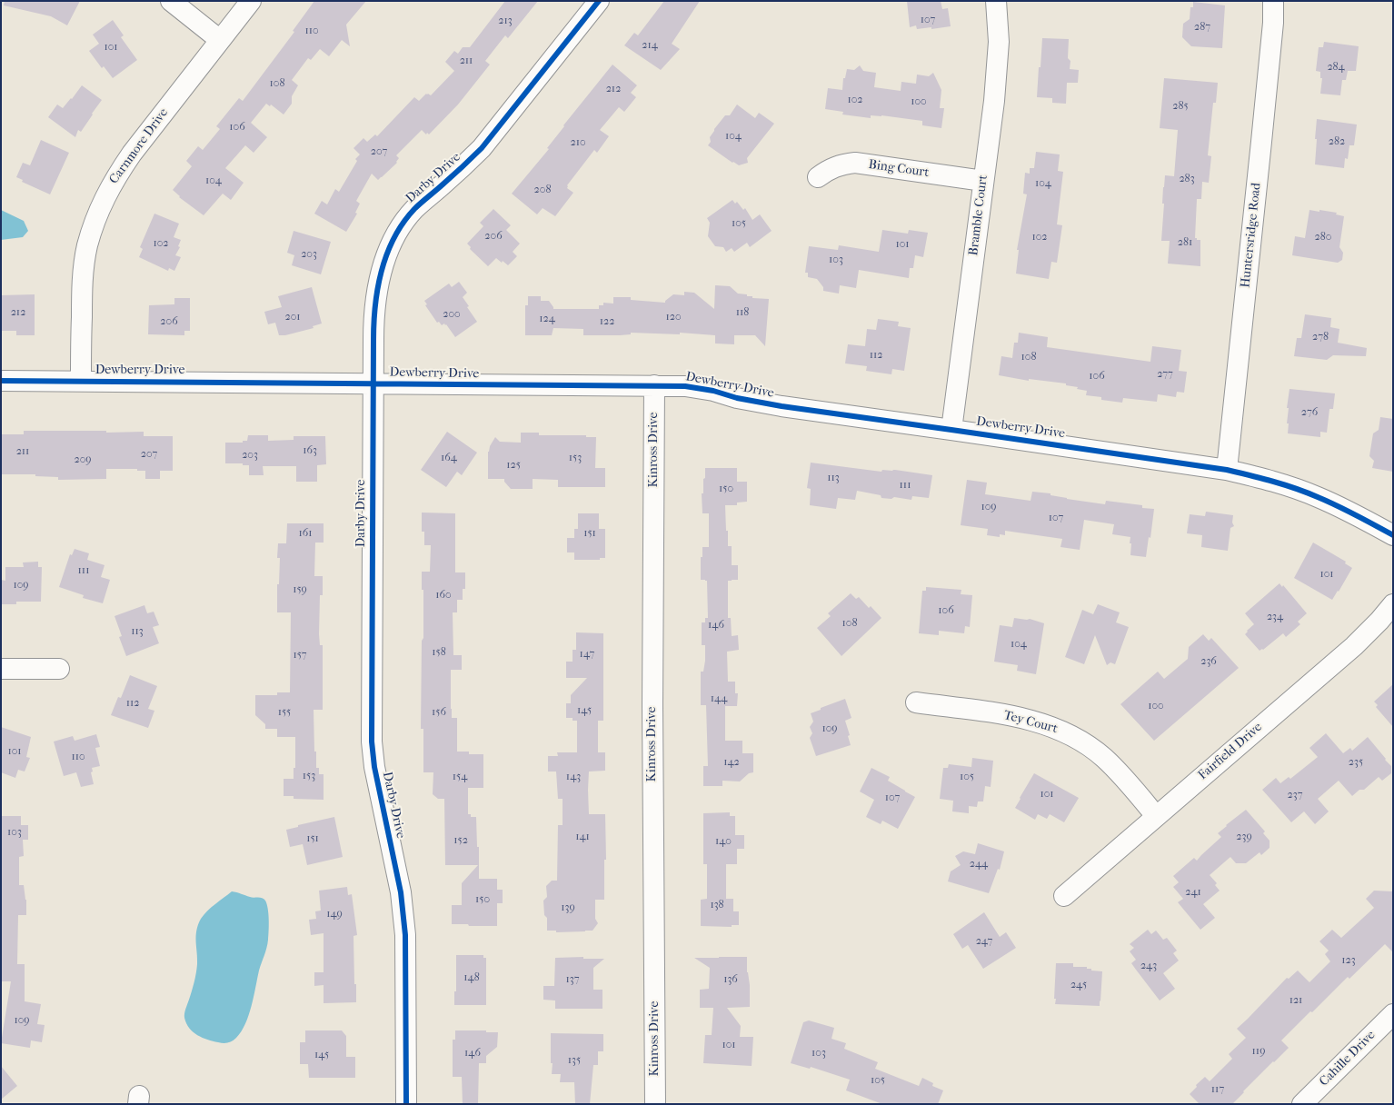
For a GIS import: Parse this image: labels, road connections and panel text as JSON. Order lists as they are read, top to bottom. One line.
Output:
{"streets":{"street":["Carnmore Drive","Bing Court","Darby Drive","Bramble Court","Huntersridge Road","Dewberry Drive","Kinross Drive","Tey Court","Fairfield Drive","Cahille Drive"]},"crossings":[["Carnmore Drive","Dewberry Drive"],["Bing Court","Bramble Court"],["Darby Drive","Dewberry Drive"],["Bramble Court","Dewberry Drive"],["Huntersridge Road","Dewberry Drive"],["Dewberry Drive","Kinross Drive"],["Tey Court","Fairfield Drive"]],"house_numbers":["107","213","287","110","214","101","211","284","108","212","102","100","285","106","104","282","210","207","283","104","104","208","105","206","102","280","281","102","101","203","103","212","118","200","201","120","124","206","122","278","112","108","277","106","276","163","211","207","203","164","153","209","125","113","111","150","109","107","161","151","111","101","109","159","160","106","234","108","146","113","104","158","147","157","236","144","112","100","145","155","156","109","101","110","142","235","153","154","143","105","101","237","107","103","141","239","151","152","140","244","241","150","138","139","149","247","123","243","148","137","136","245","121","109","101","119","146","103","145","135","105","117"]}
